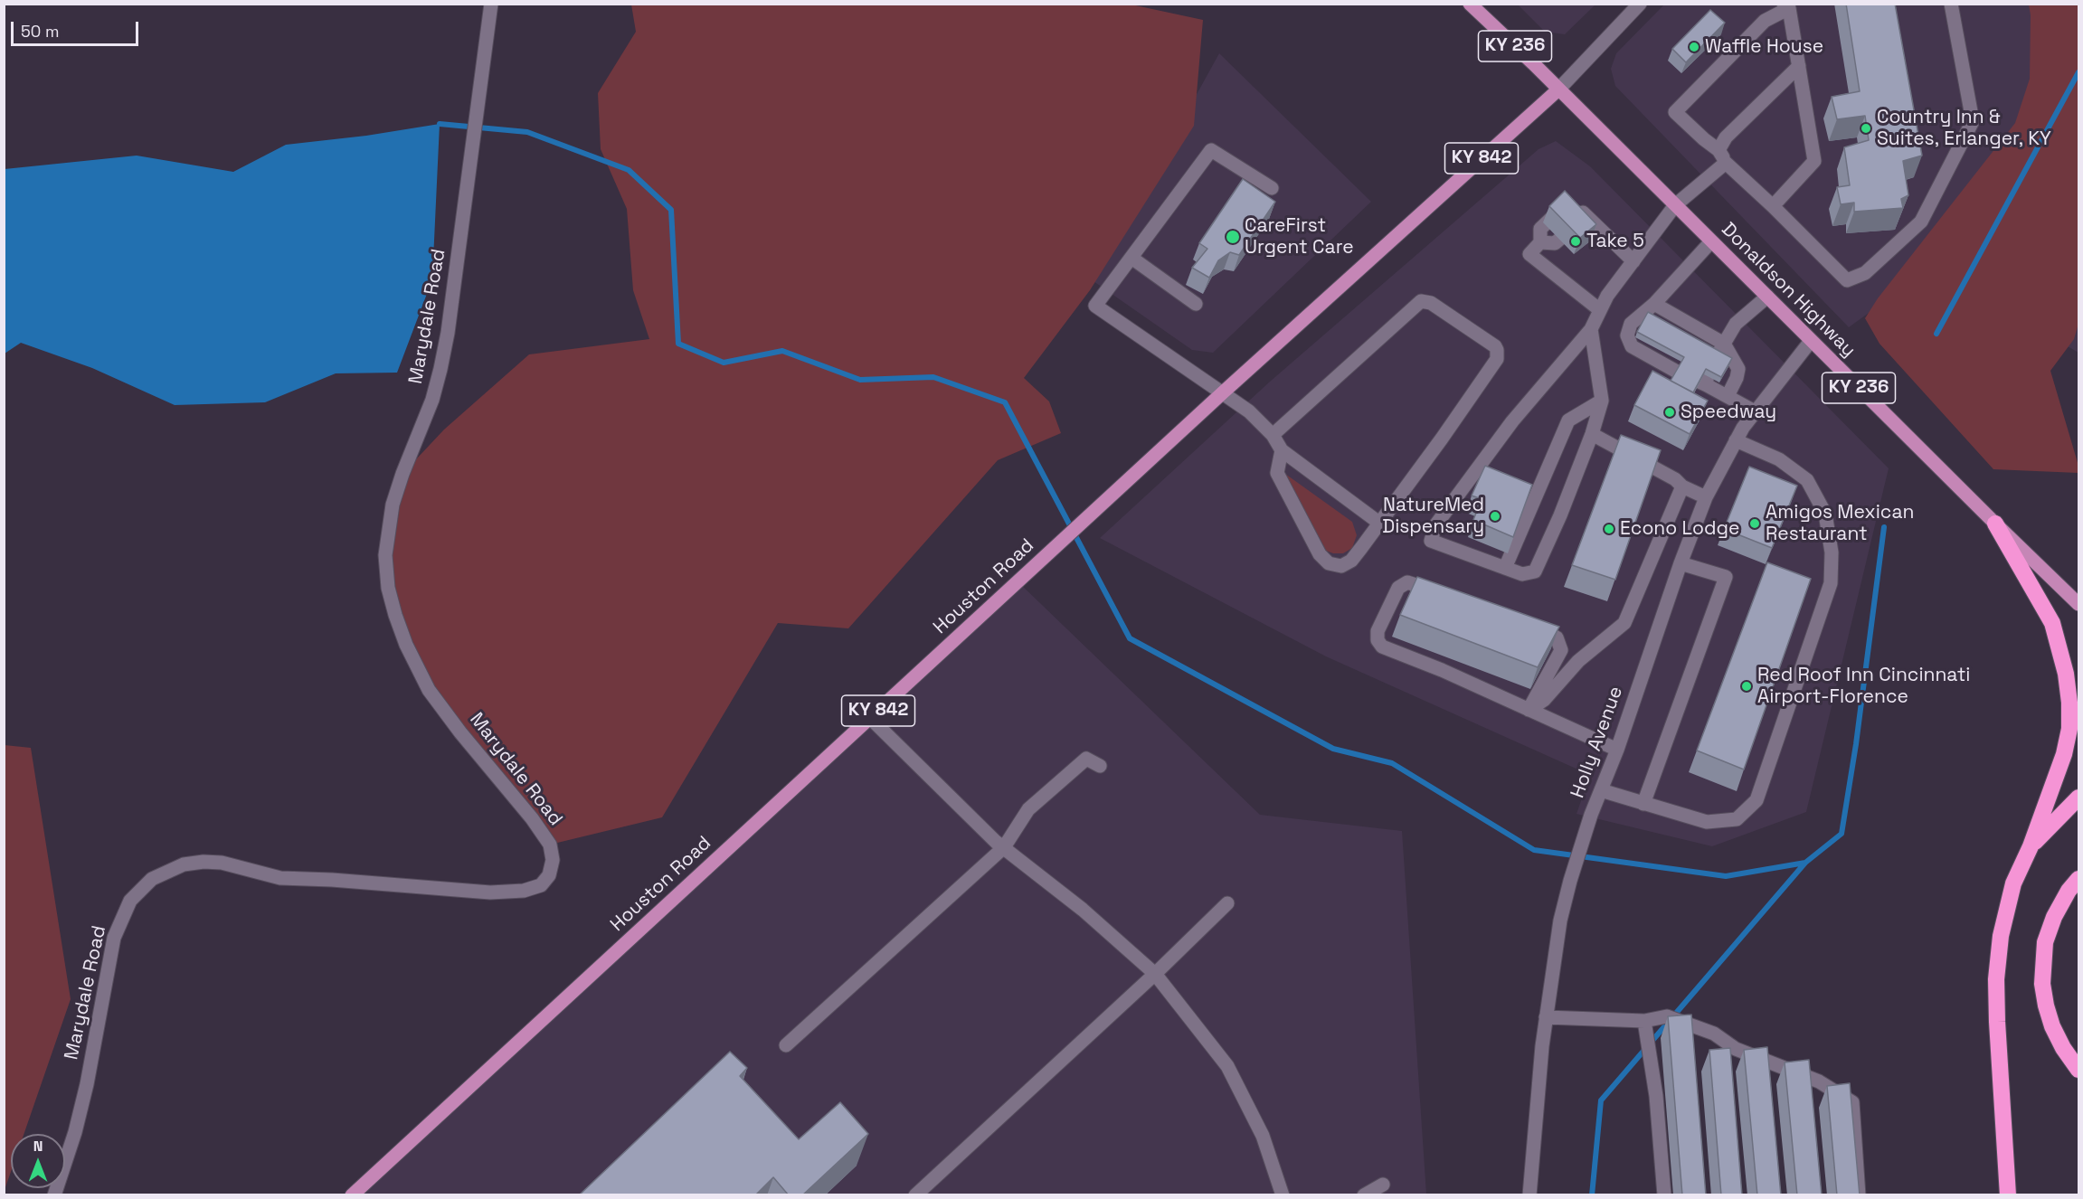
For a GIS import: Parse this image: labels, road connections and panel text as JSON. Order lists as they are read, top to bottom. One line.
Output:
{"streets":{"main road":["KY 236","KY 842","Donaldson Highway","Houston Road"],"street":["Marydale Road","Holly Avenue"]},"crossings":[["Donaldson Highway","Houston Road"],["Donaldson Highway","Holly Avenue"]],"places":["Waffle House","Country Inn & Suites, Erlanger, KY","CareFirst Urgent Care","Take 5","Speedway","NatureMed Dispensary","Amigos Mexican Restaurant","Econo Lodge","Red Roof Inn Cincinnati Airport-Florence"],"scale_bar":"50 m","north":"top"}
